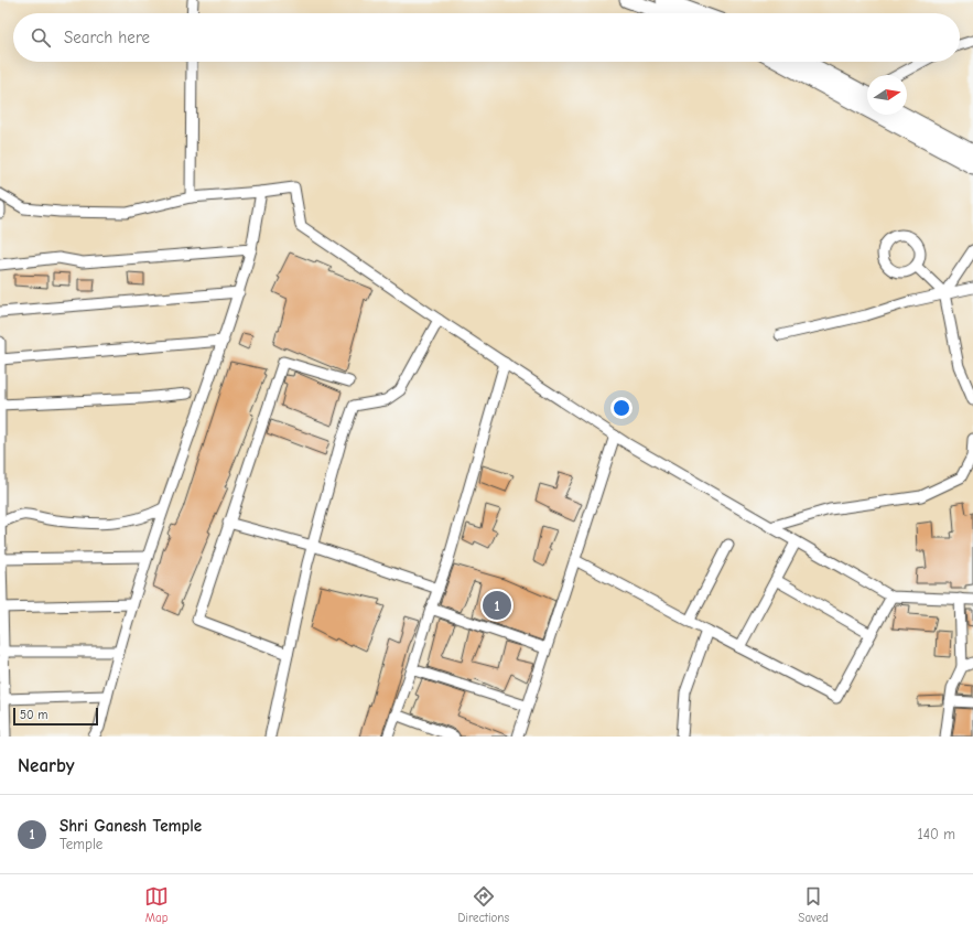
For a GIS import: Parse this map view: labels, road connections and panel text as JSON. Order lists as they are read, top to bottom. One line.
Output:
{"scale_bar":"50 m","north":"right","page":{"search":"Search here","pins":"1","scale":"50 m","heading":"Nearby","list":[{"mark":"1","name":"Shri Ganesh Temple","note":"Temple","value":"140 m"}],"nav":["Map","Directions","Saved"]}}
